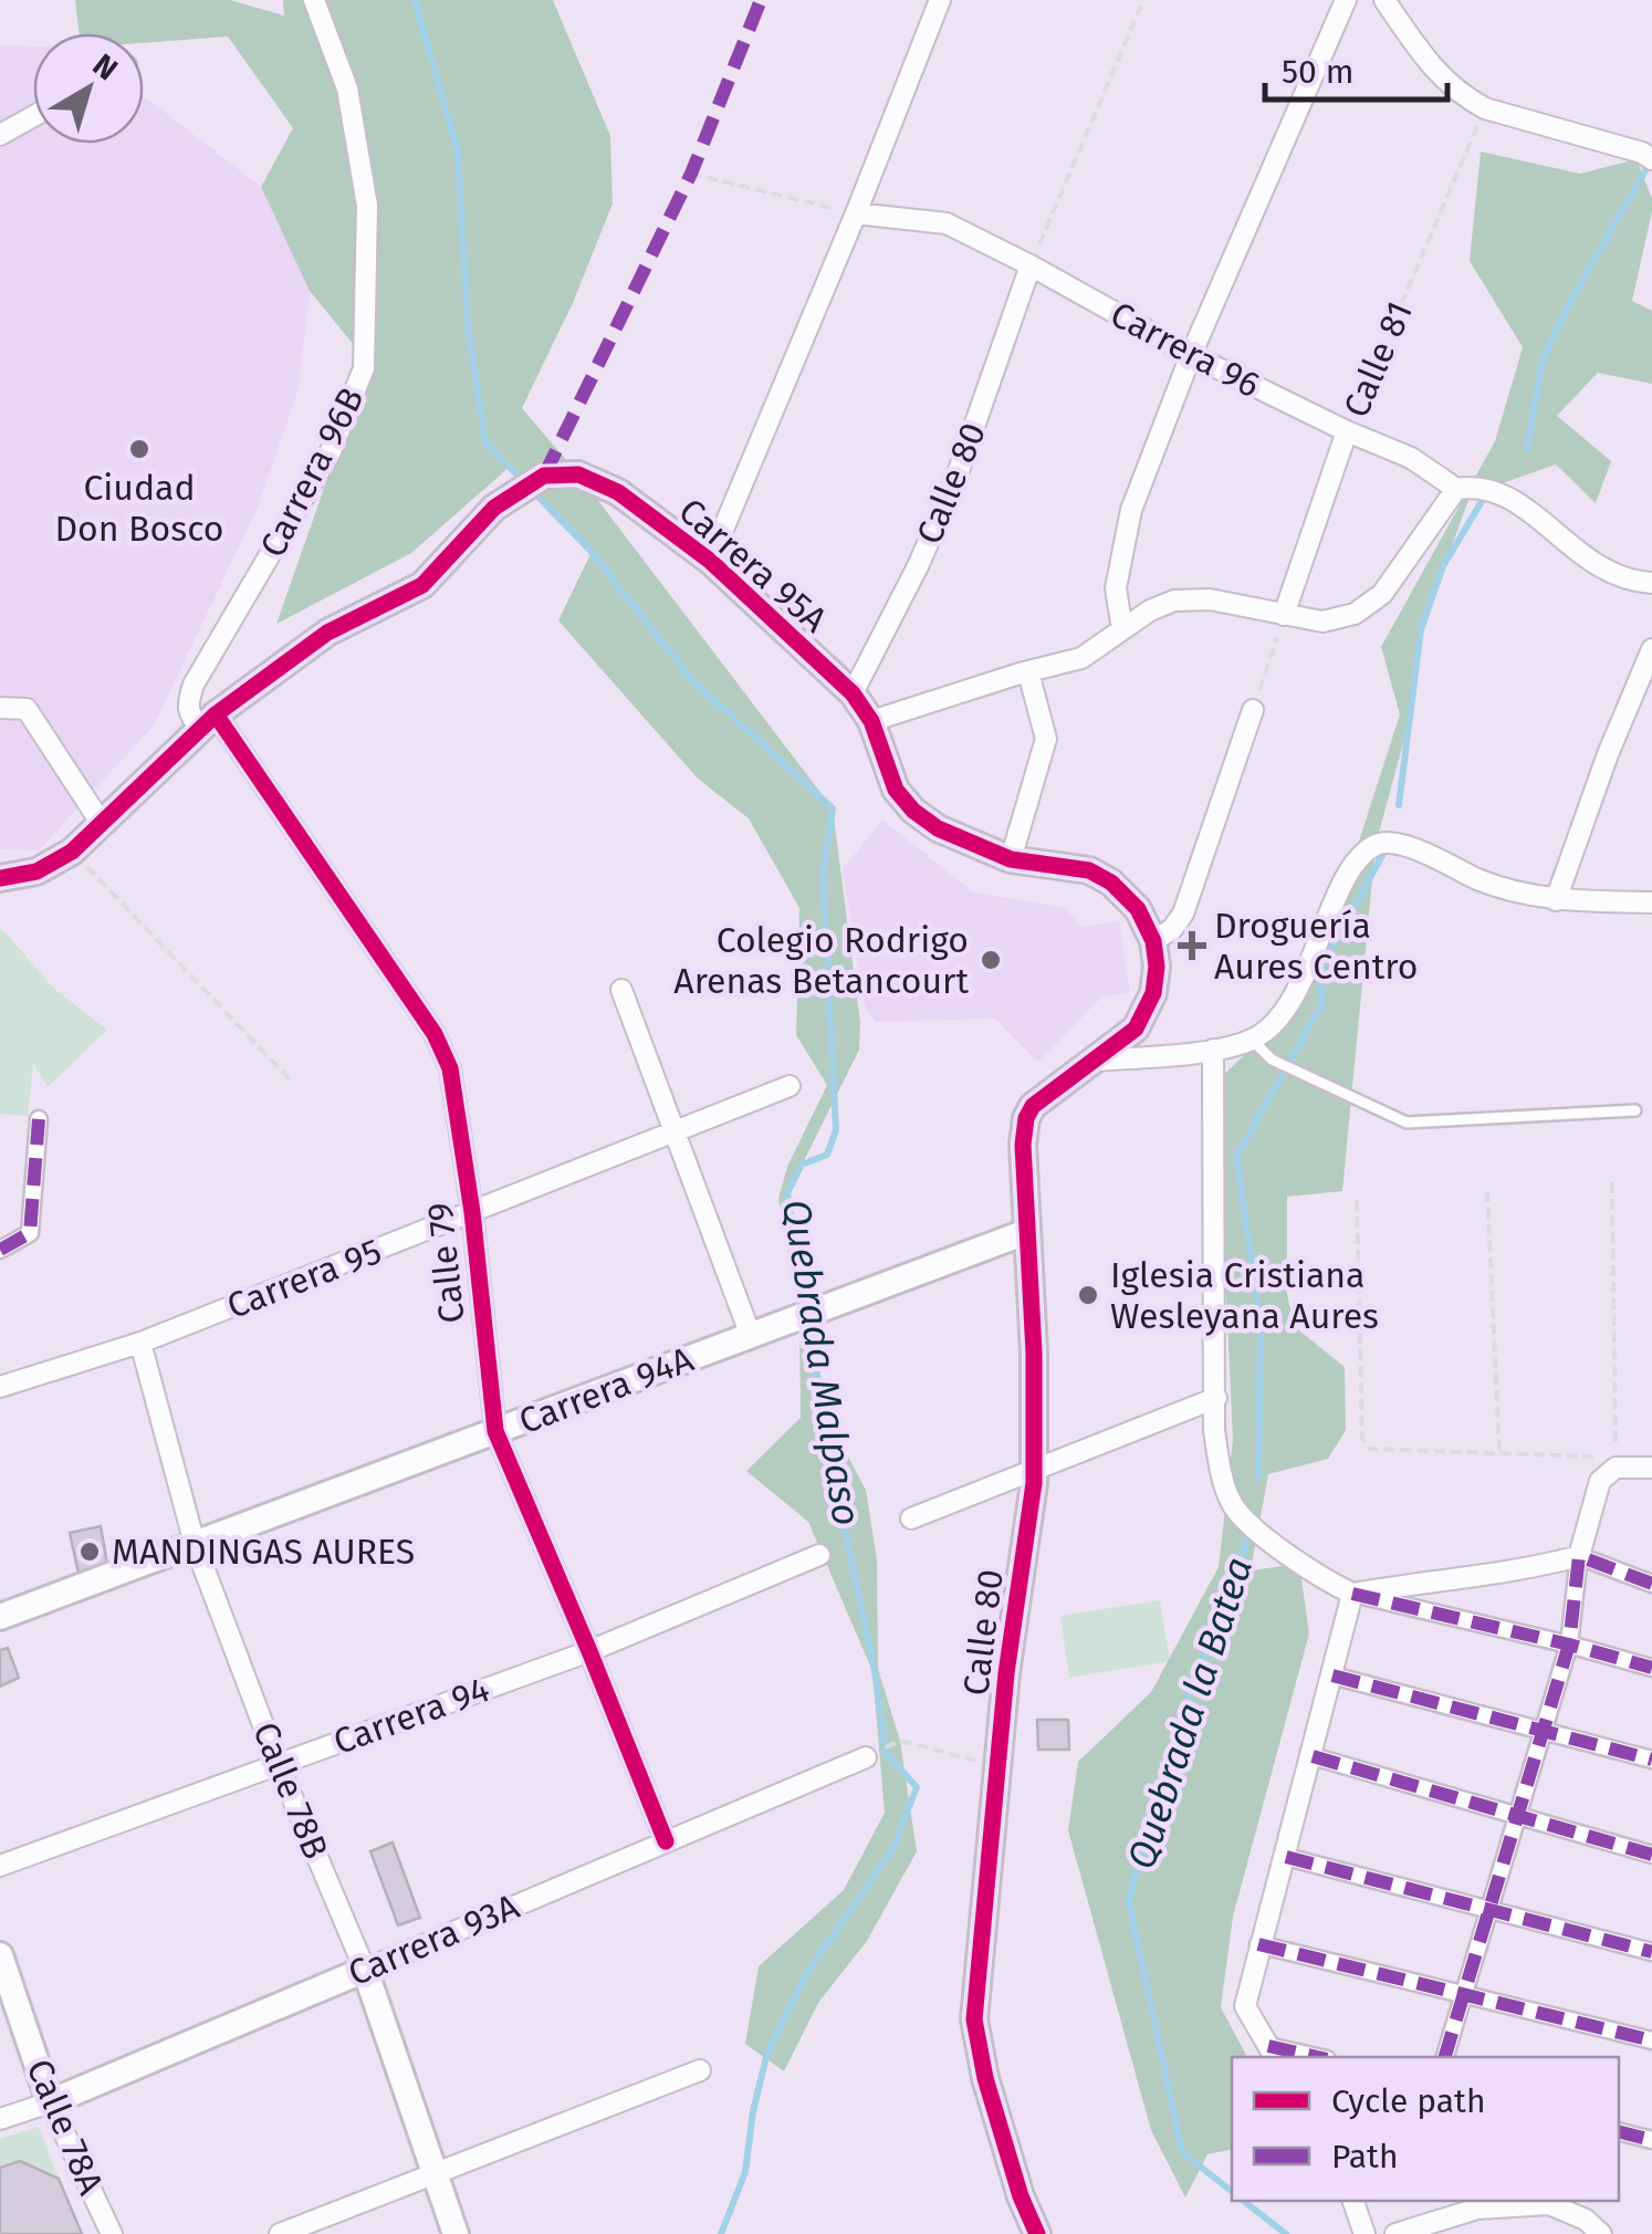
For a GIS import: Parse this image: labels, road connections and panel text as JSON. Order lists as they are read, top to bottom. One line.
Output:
{"streets":{"street":["Carrera 96","Calle 81","Carrera 96B","Calle 80","Carrera 95A","Calle 79","Carrera 95","Carrera 94A","Carrera 94","Calle 78B","Carrera 93A","Calle 78A"]},"crossings":[["Carrera 96","Calle 81"],["Carrera 96","Calle 80"],["Carrera 96B","Carrera 95A"],["Carrera 96B","Calle 79"],["Calle 80","Carrera 95A"],["Calle 80","Carrera 94A"],["Carrera 95A","Calle 79"],["Calle 79","Carrera 95"],["Calle 79","Carrera 94A"],["Calle 79","Carrera 94"],["Calle 79","Carrera 93A"],["Carrera 95","Calle 78B"],["Carrera 94A","Calle 78B"],["Carrera 94","Calle 78B"],["Calle 78B","Carrera 93A"],["Carrera 93A","Calle 78A"]],"water":["Quebrada Malpaso","Quebrada la Batea"],"places":{"other":["Ciudad Don Bosco","Colegio Rodrigo Arenas Betancourt","Iglesia Cristiana Wesleyana Aures","MANDINGAS AURES"],"health":["Droguería Aures Centro"]},"legend":["Cycle path","Path"],"scale_bar":"50 m","north":"top right"}
